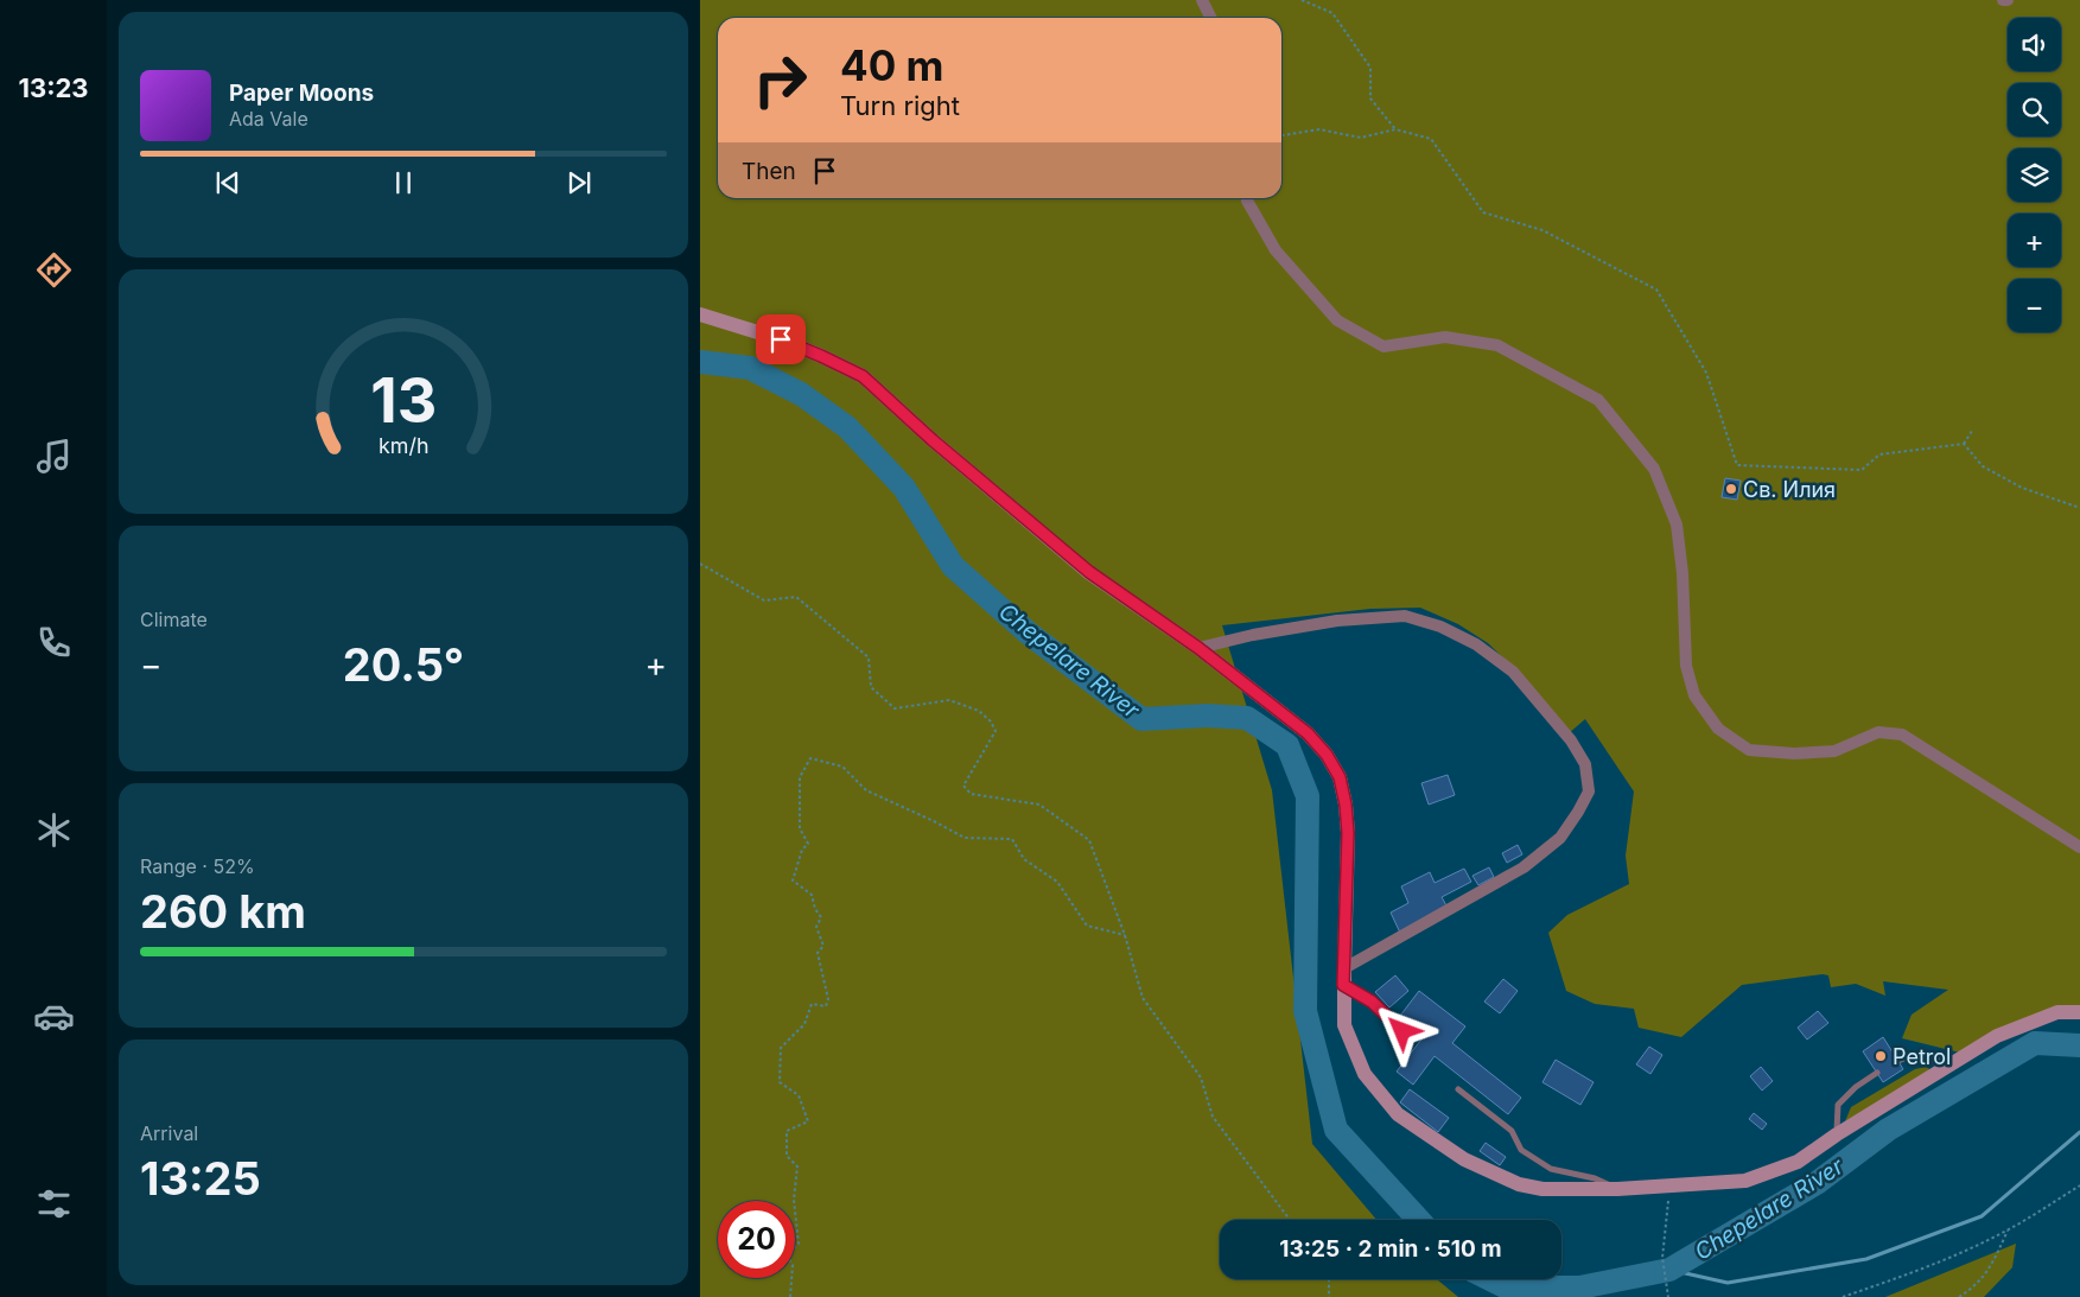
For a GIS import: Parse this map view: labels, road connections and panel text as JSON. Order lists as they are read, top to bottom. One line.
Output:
{"water":["Chepelare River"],"places":["Св. Илия","Petrol"],"page":{"tabs":"13:23","map_buttons":["+","−"],"turn":["40 m","Turn right"],"song":["Paper Moons","Ada Vale"],"then":"Then","tile":["Climate",["Range · 52%","260 km"],["Arrival","13:25"]],"heat":["−","20.5°","+"],"limit":"20","trip":"13:25 · 2 min · 510 m","gauge":["13","km/h"]}}
